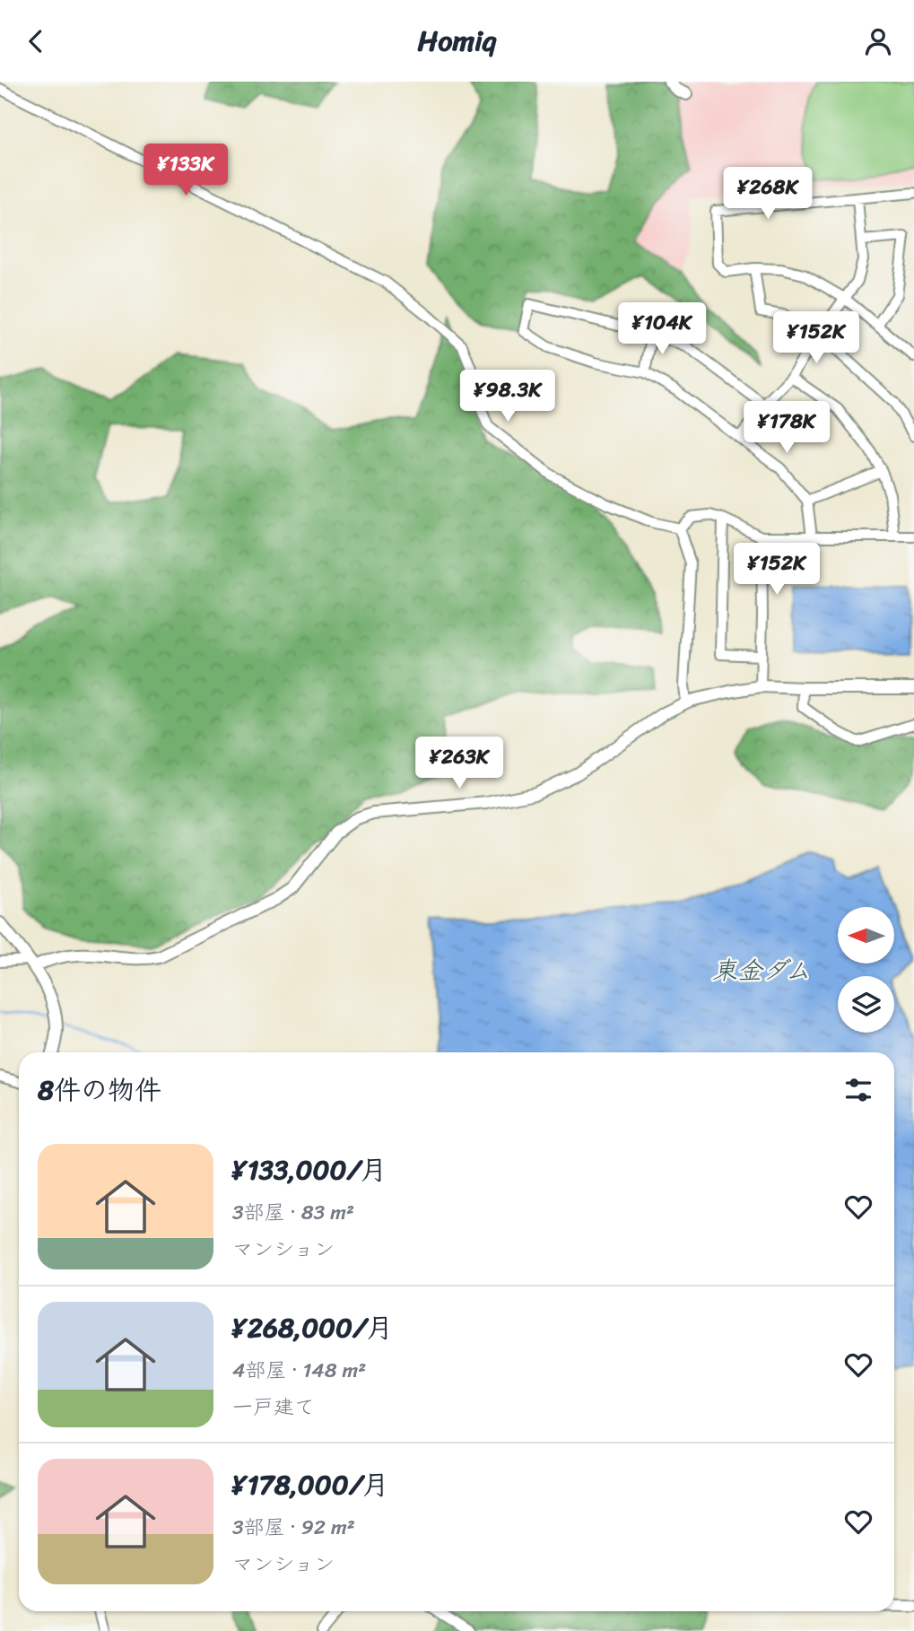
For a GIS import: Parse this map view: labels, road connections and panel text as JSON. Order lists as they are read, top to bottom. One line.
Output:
{"water":["東金ダム"],"north":"left","page":{"header":"Homiq","price":["¥133K","¥268K","¥104K","¥152K","¥98.3K","¥178K","¥152K","¥263K"],"heading":"8件の物件","list":[{"name":"¥133,000/月","note":"3部屋 · 83 m² · マンション"},{"name":"¥268,000/月","note":"4部屋 · 148 m² · 一戸建て"},{"name":"¥178,000/月","note":"3部屋 · 92 m² · マンション"}]}}
